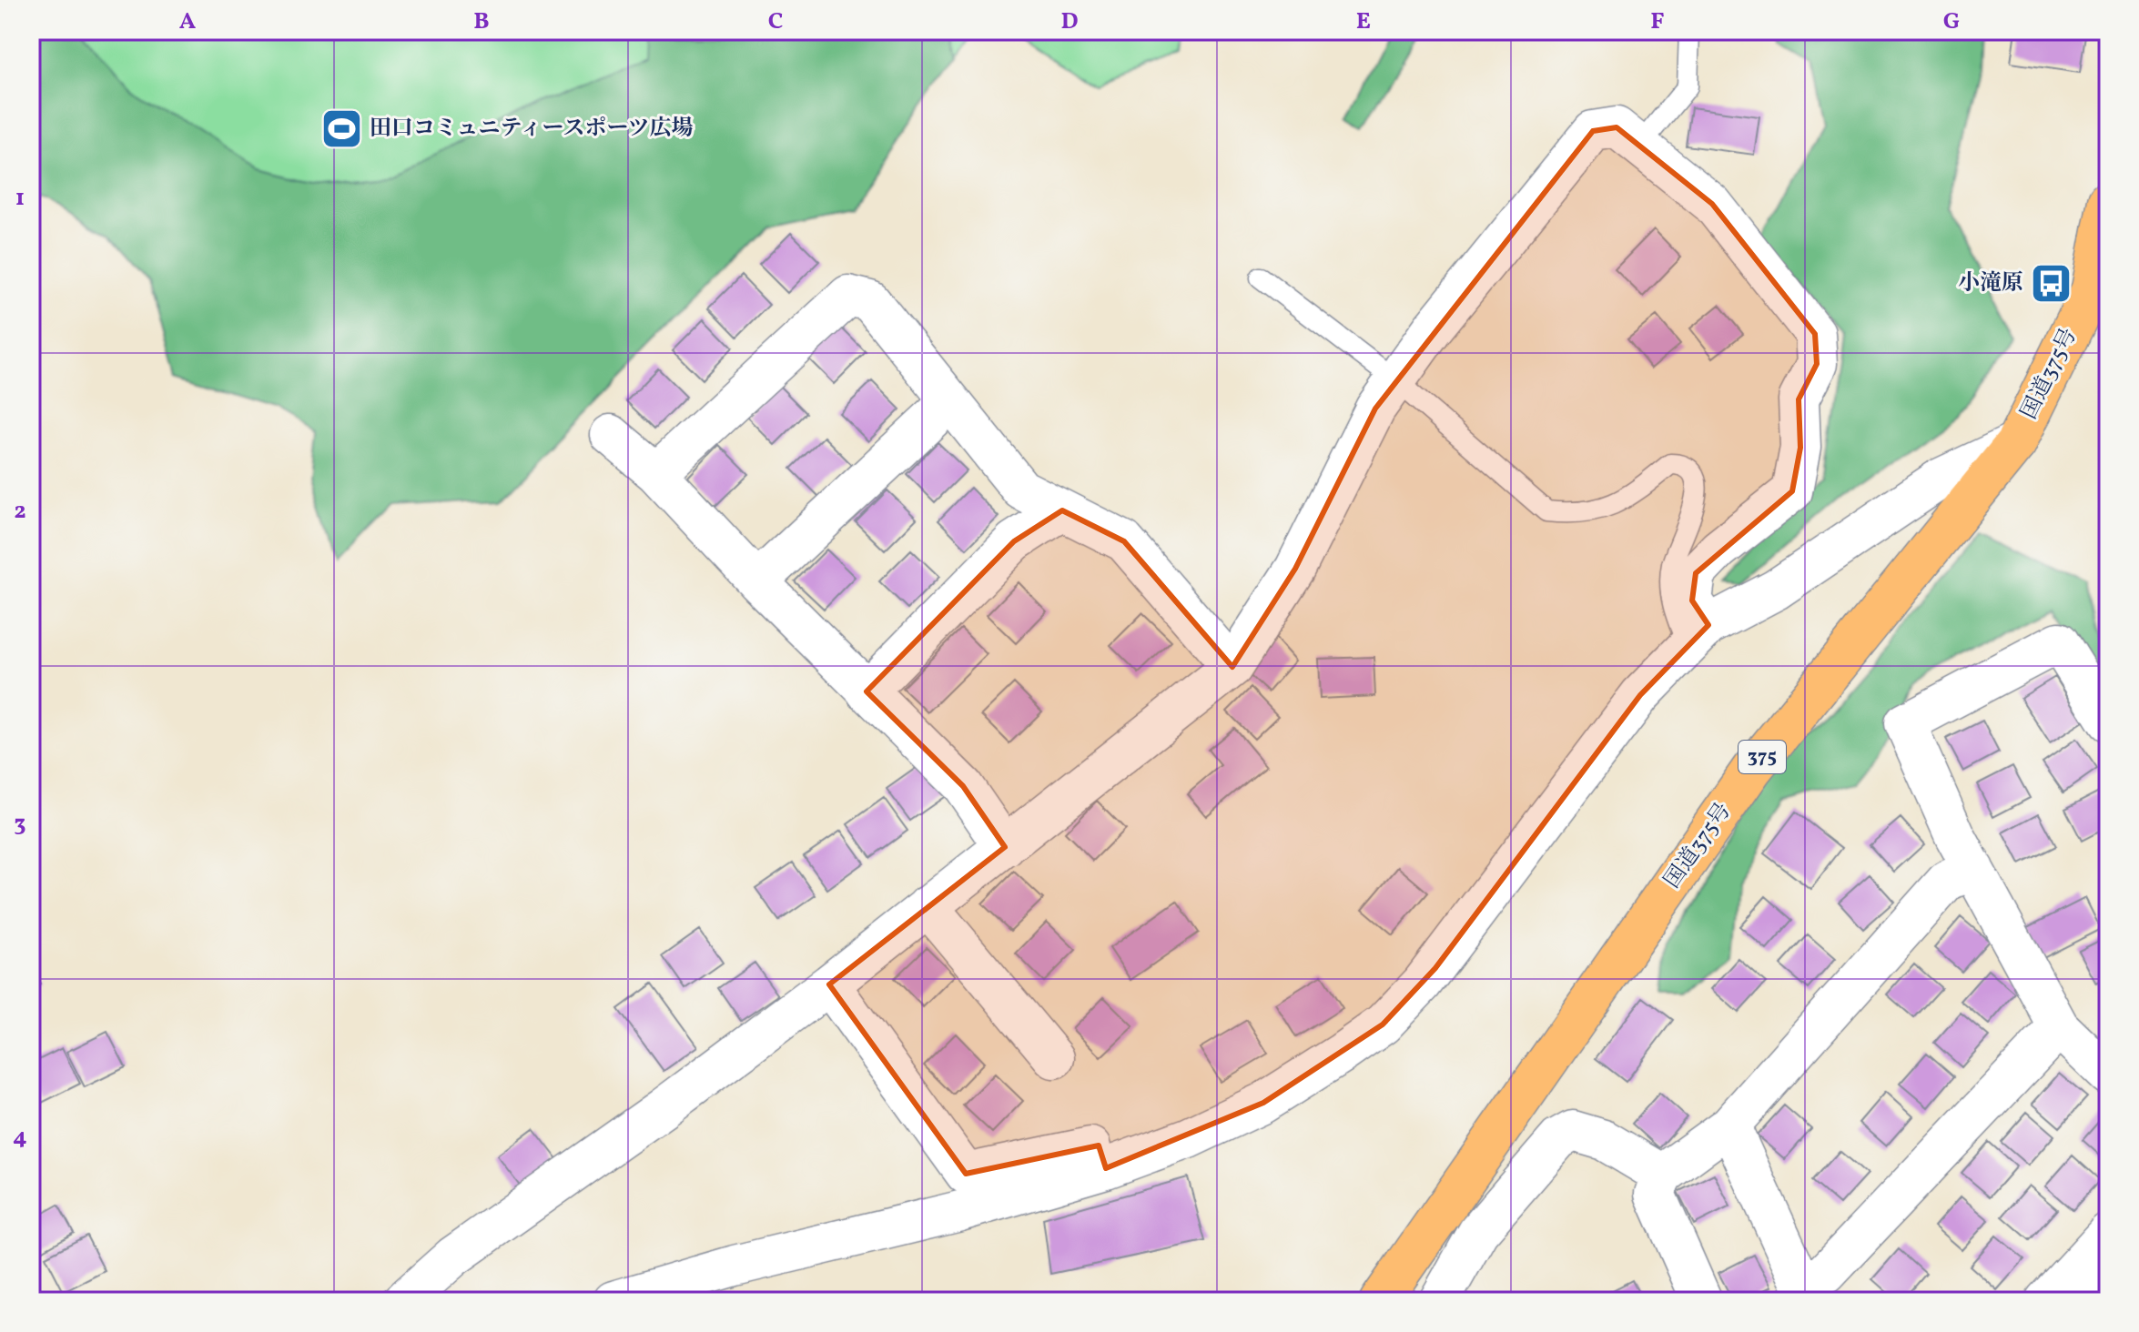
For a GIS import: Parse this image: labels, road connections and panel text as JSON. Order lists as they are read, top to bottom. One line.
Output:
{"streets":{"highway":["国道375号","375"]},"places":{"sports":["田口コミュニティースポーツ広場"],"bus stop":["小滝原"]},"grid":{"columns":["A","B","C","D","E","F","G"],"rows":["1","2","3","4"]}}
